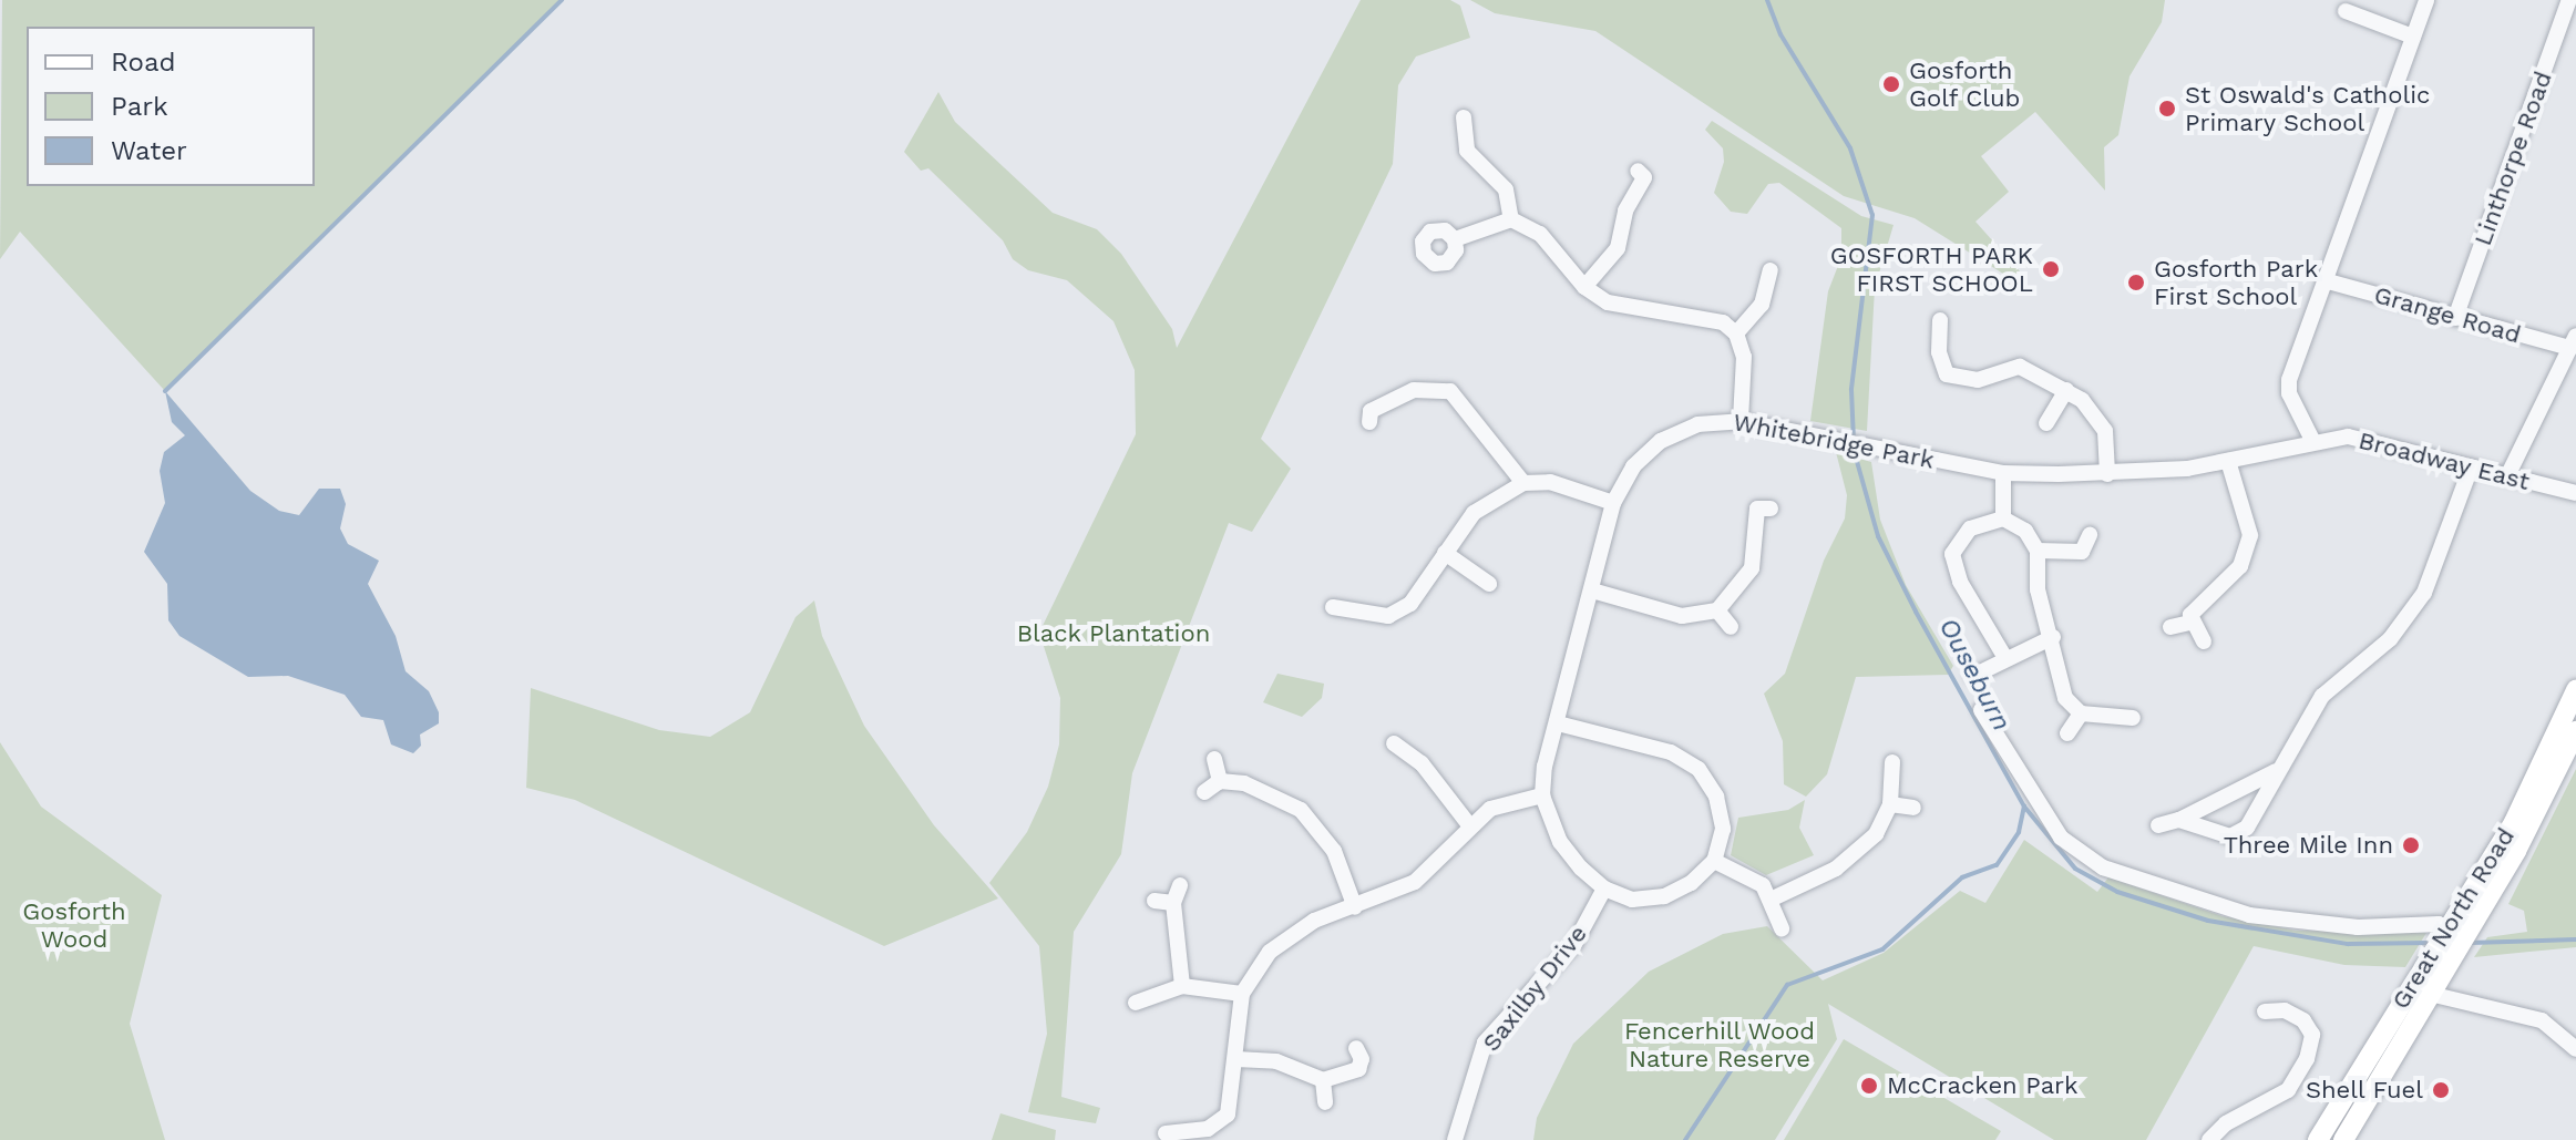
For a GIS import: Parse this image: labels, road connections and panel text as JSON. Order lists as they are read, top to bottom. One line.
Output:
{"streets":{"main road":["Great North Road"],"street":["Linthorpe Road","Grange Road","Whitebridge Park","Broadway East","Saxilby Drive"]},"crossings":[["Linthorpe Road","Grange Road"],["Whitebridge Park","Broadway East"],["Whitebridge Park","Saxilby Drive"]],"water":["Ouseburn"],"parks":["Black Plantation","Gosforth Wood","Fencerhill Wood Nature Reserve"],"places":["Gosforth Golf Club","St Oswald's Catholic Primary School","GOSFORTH PARK FIRST SCHOOL","Gosforth Park First School","Three Mile Inn","McCracken Park","Shell Fuel"],"legend":["Road","Park","Water"]}
